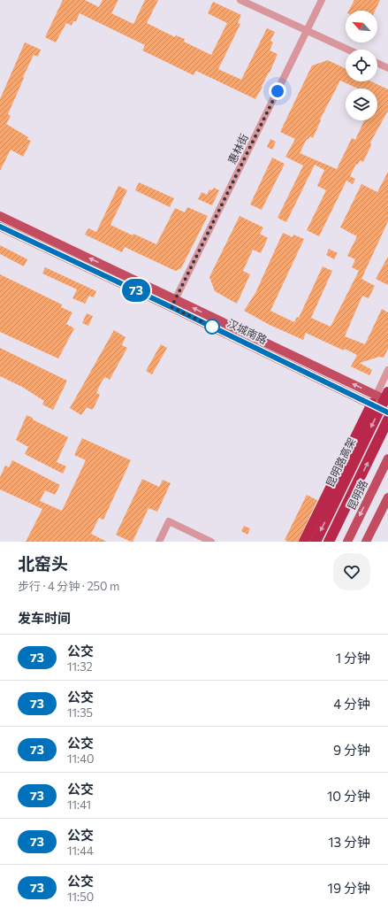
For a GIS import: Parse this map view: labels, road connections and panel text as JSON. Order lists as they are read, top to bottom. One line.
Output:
{"streets":{"highway":["昆明路高架"],"main road":["汉城南路","昆明路"],"street":["惠林街"]},"crossings":[["惠林街","汉城南路"]],"lines":["bus line 73"],"north":"top left","page":{"on_map":"73","heading":[["北窑头","步行 · 4 分钟 · 250 m"],"发车时间"],"list":[{"mark":"73","name":"公交","note":"11:32","value":"1 分钟"},{"mark":"73","name":"公交","note":"11:35","value":"4 分钟"},{"mark":"73","name":"公交","note":"11:40","value":"9 分钟"},{"mark":"73","name":"公交","note":"11:41","value":"10 分钟"},{"mark":"73","name":"公交","note":"11:44","value":"13 分钟"},{"mark":"73","name":"公交","note":"11:50","value":"19 分钟"}]}}
